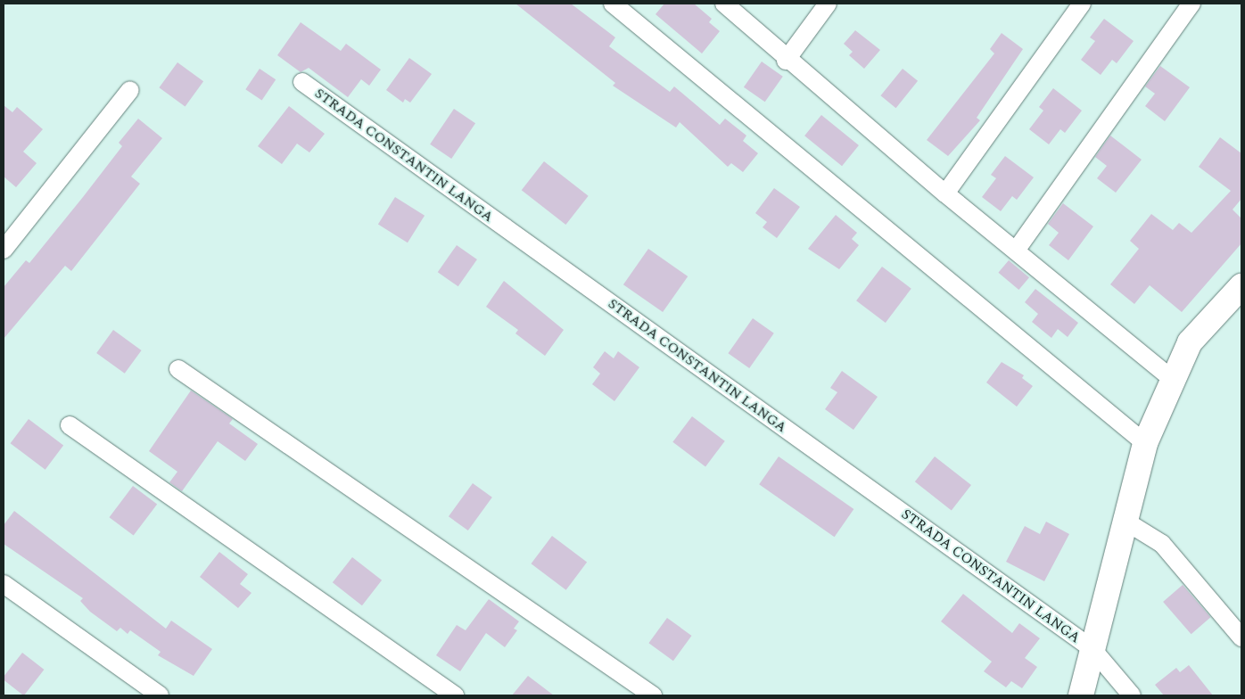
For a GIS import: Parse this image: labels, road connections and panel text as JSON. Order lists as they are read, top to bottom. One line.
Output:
{"streets":{"street":["STRADA CONSTANTIN LANGA"]}}
